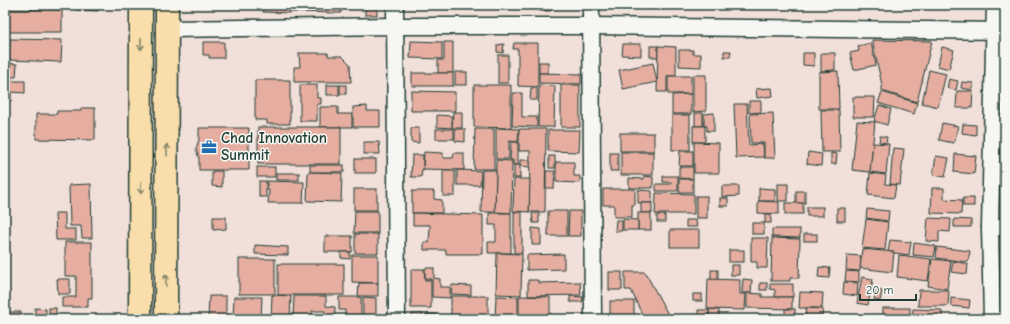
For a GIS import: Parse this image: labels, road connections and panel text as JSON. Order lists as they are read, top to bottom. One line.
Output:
{"places":{"office":["Chad Innovation Summit"]},"scale_bar":"20 m"}
